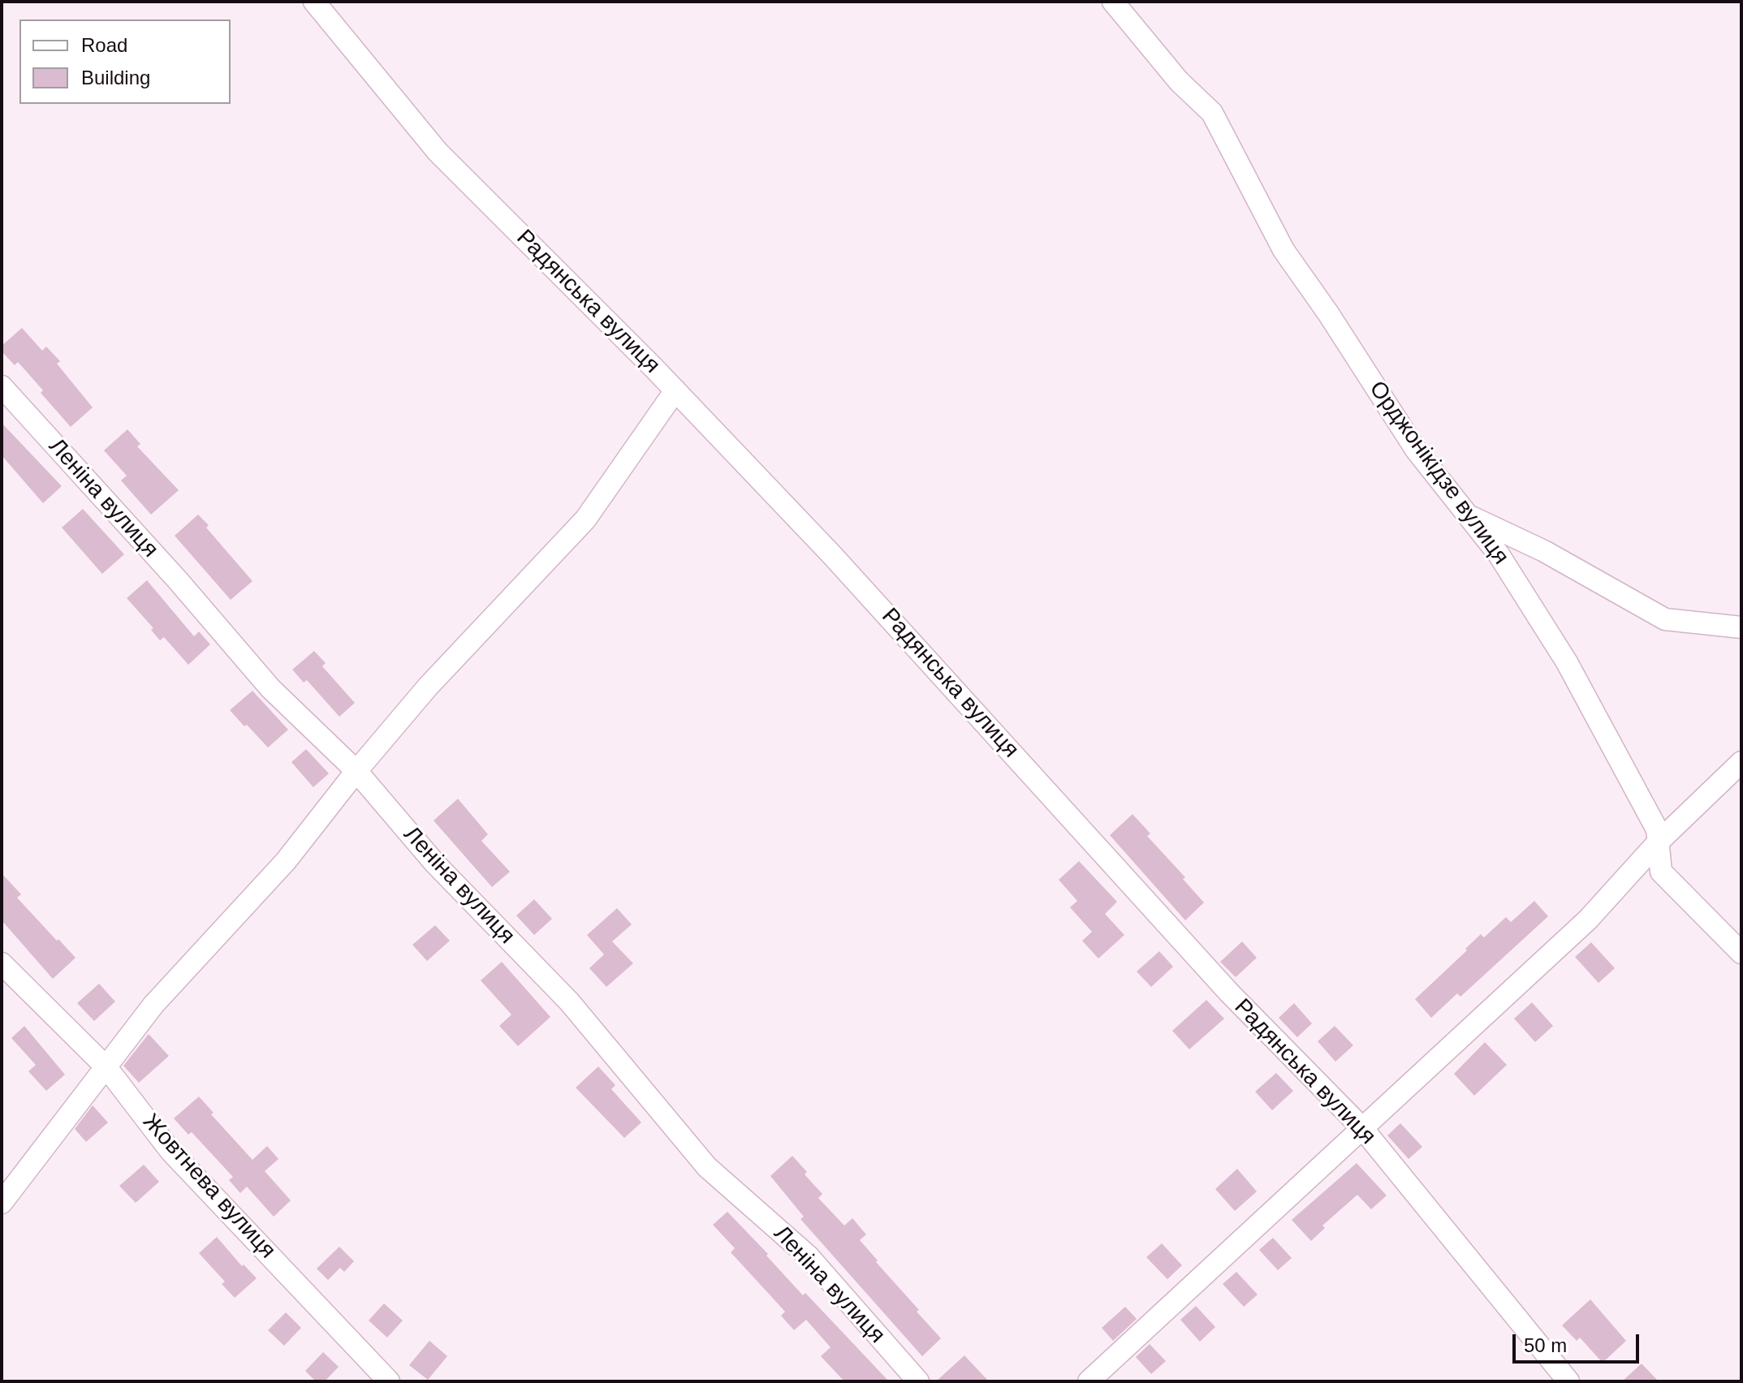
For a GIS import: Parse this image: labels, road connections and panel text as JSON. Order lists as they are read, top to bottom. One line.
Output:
{"streets":{"street":["Радянська вулиця","Орджонікідзе вулиця","Леніна вулиця","Жовтнева вулиця"]},"legend":["Road","Building"],"scale_bar":"50 m"}
